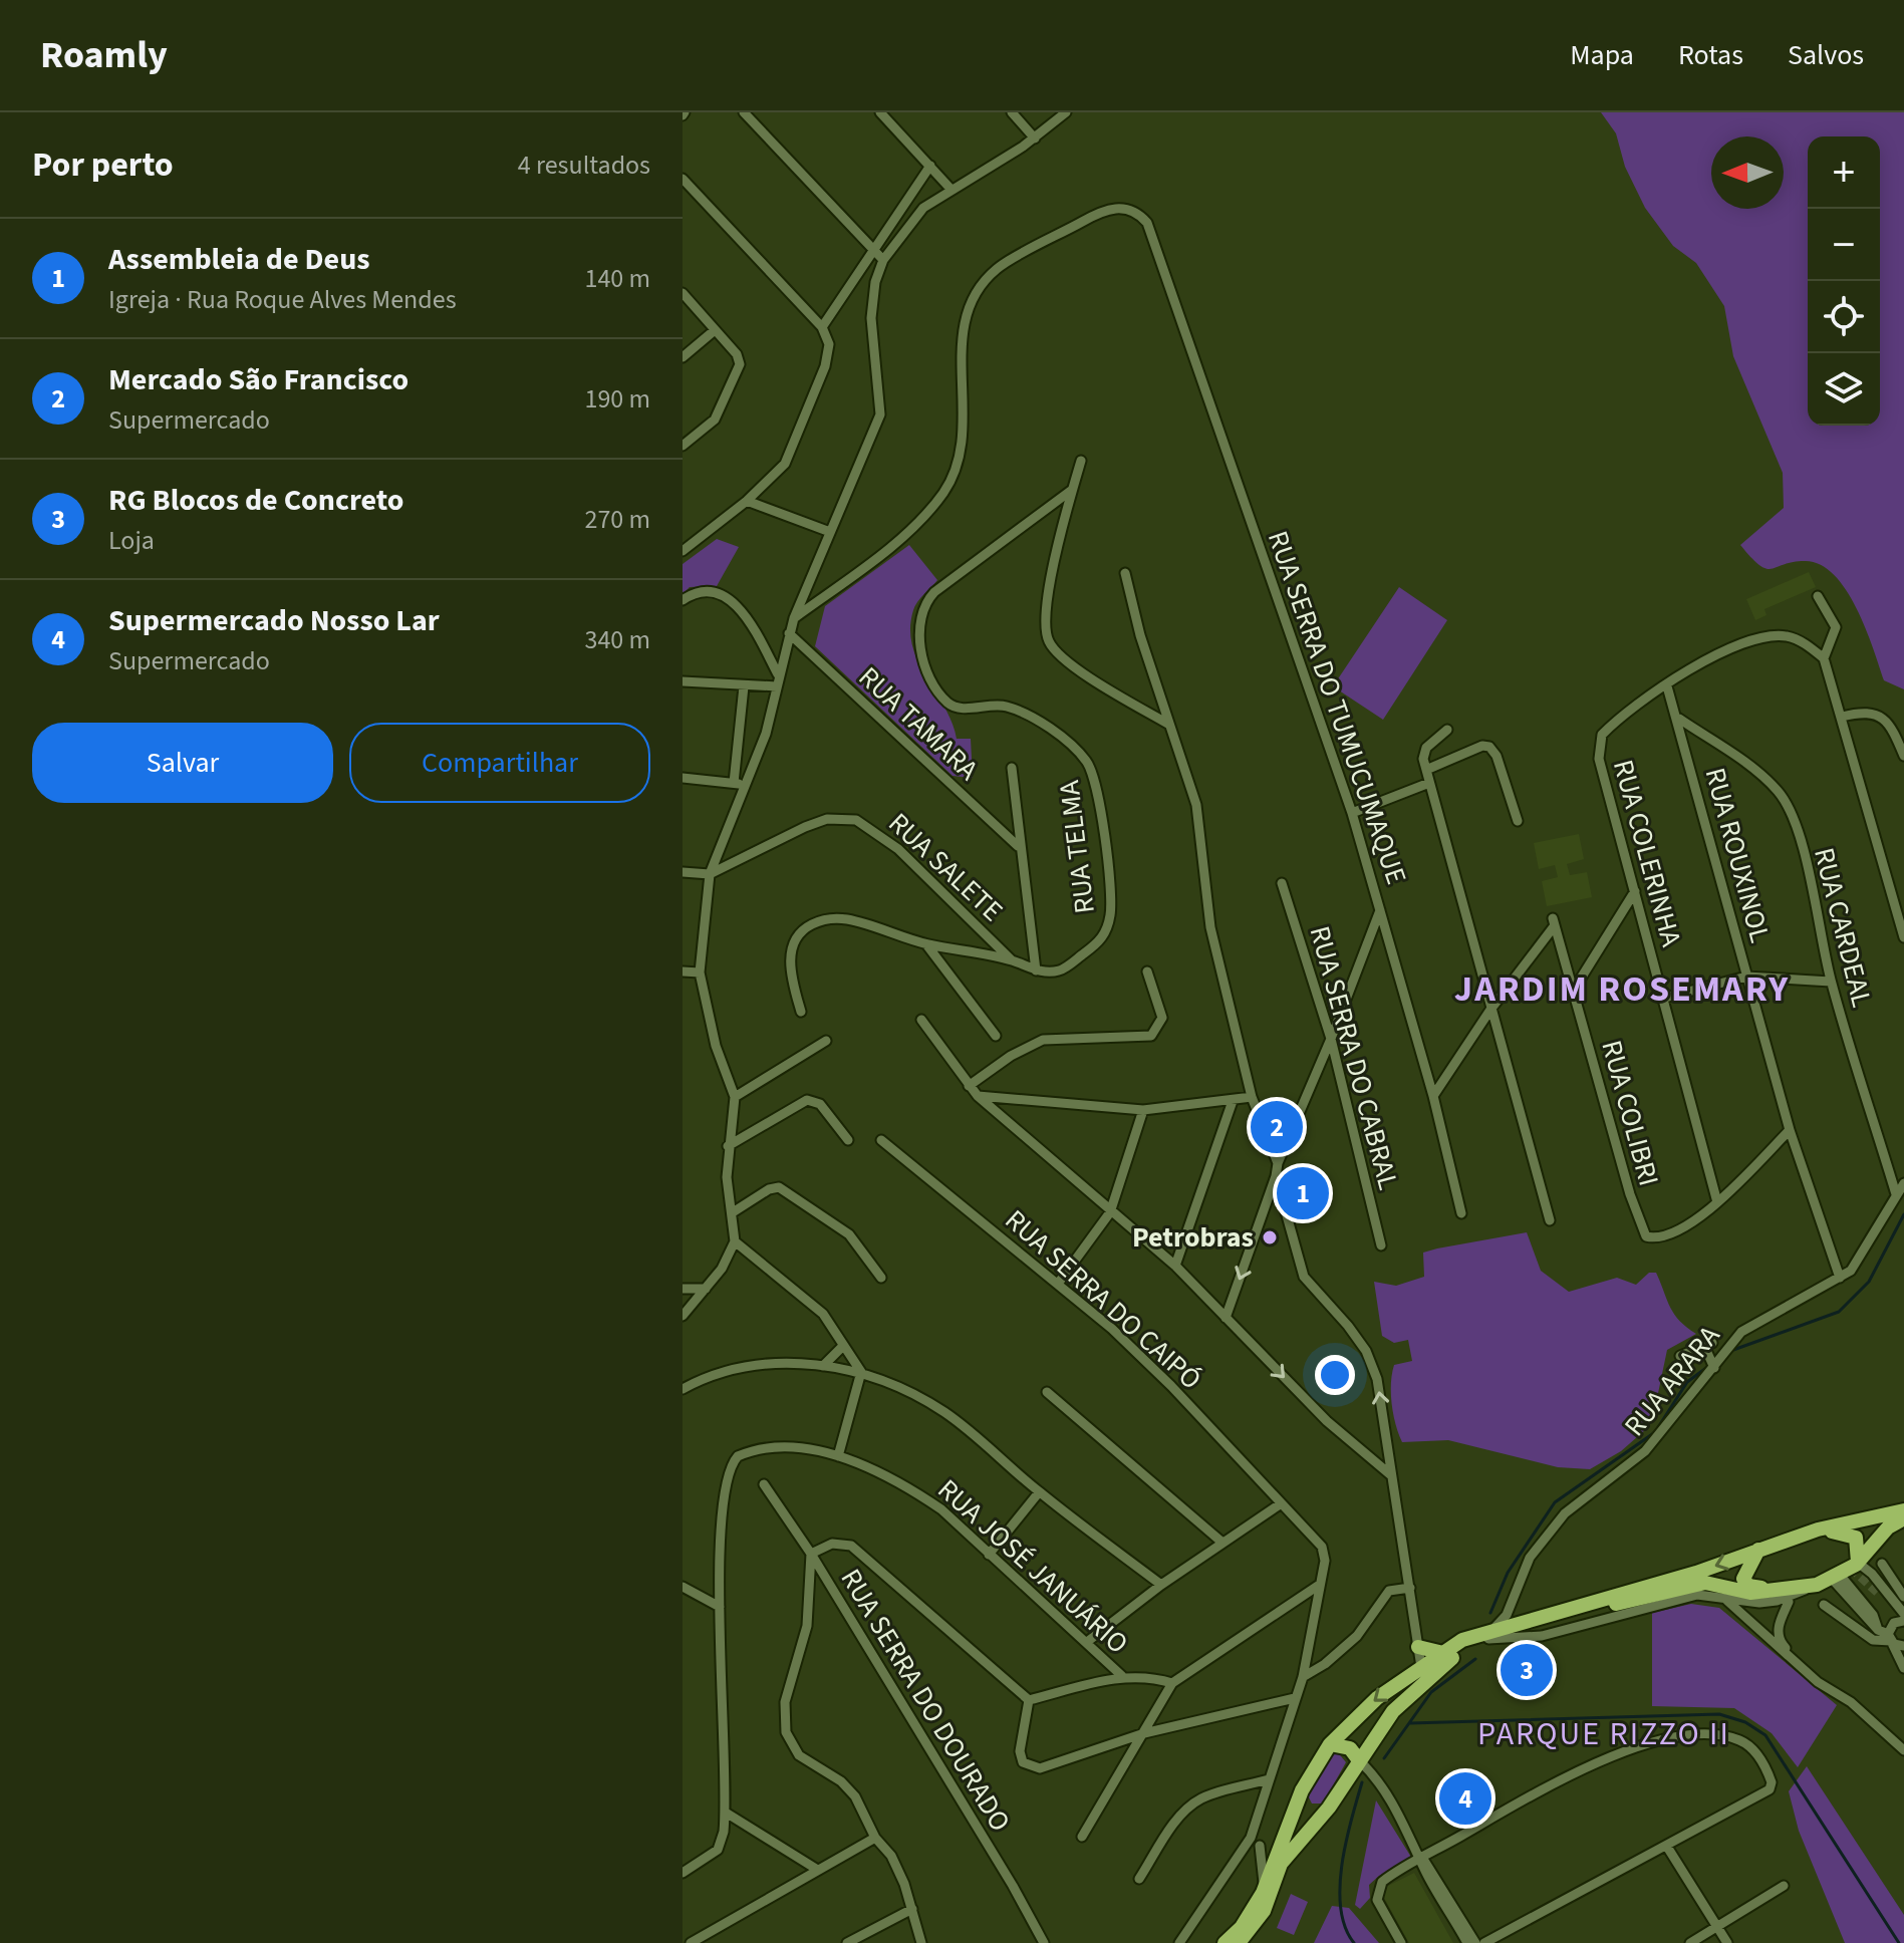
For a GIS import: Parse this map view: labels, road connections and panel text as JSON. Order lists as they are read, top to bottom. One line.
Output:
{"streets":{"street":["RUA SERRA DO TUMUCUMAQUE","RUA TAMARA","RUA TELMA","RUA COLERINHA","RUA ROUXINOL","RUA SALETE","RUA CARDEAL","RUA SERRA DO CABRAL","RUA COLIBRI","RUA SERRA DO CAIPÓ","RUA ARARA","RUA JOSÉ JANUÁRIO","RUA SERRA DO DOURADO"]},"crossings":[["RUA COLERINHA","RUA ROUXINOL"],["RUA COLERINHA","RUA COLIBRI"],["RUA ROUXINOL","RUA CARDEAL"],["RUA ROUXINOL","RUA ARARA"],["RUA CARDEAL","RUA ARARA"]],"districts":["JARDIM ROSEMARY","PARQUE RIZZO II"],"places":["Petrobras"],"north":"left","page":{"header":"Roamly","nav":["Mapa","Rotas","Salvos"],"heading":["Por perto","4 resultados"],"map_buttons":["+","−"],"list":[{"mark":"1","name":"Assembleia de Deus","note":"Igreja · Rua Roque Alves Mendes","value":"140 m"},{"mark":"2","name":"Mercado São Francisco","note":"Supermercado","value":"190 m"},{"mark":"3","name":"RG Blocos de Concreto","note":"Loja","value":"270 m"},{"mark":"4","name":"Supermercado Nosso Lar","note":"Supermercado","value":"340 m"}],"buttons":["Salvar","Compartilhar"],"pins":["2","1","3","4"]}}
